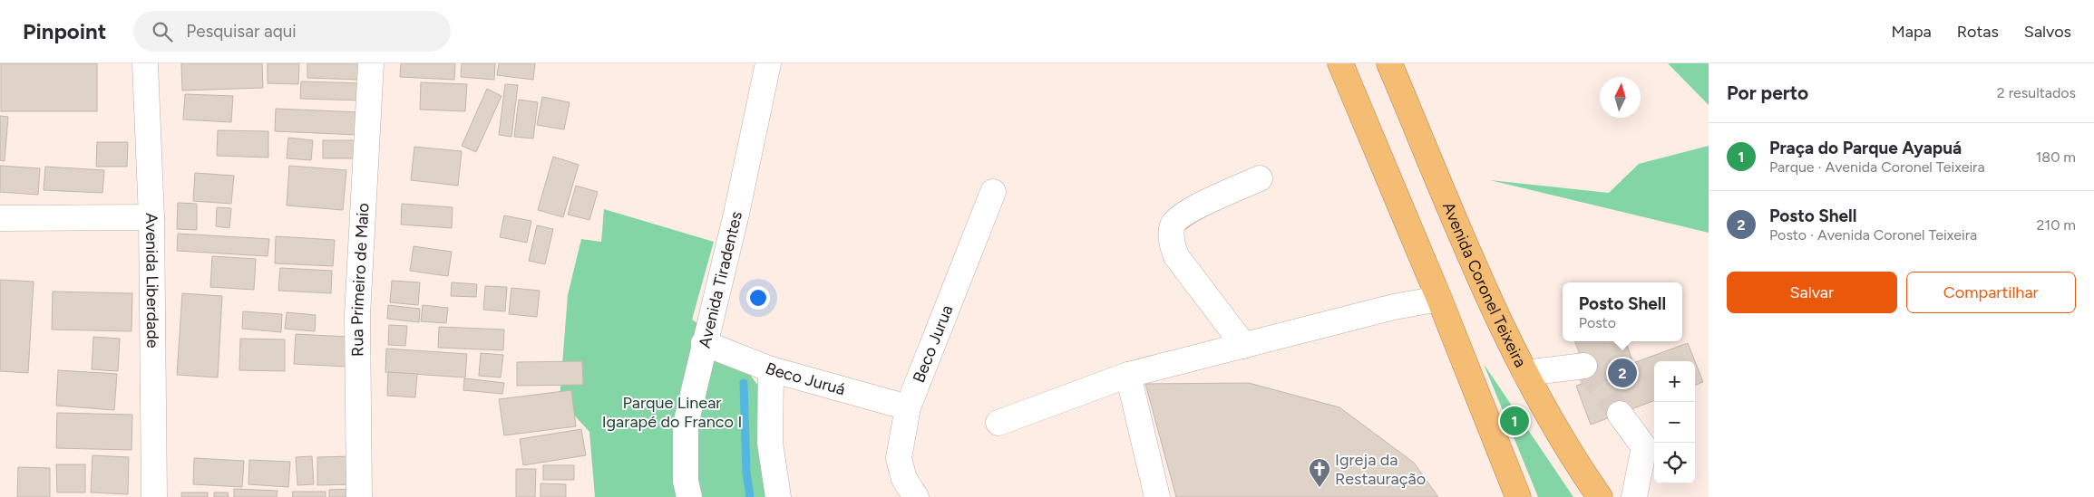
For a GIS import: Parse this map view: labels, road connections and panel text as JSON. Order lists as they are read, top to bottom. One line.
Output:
{"streets":{"highway":["Avenida Coronel Teixeira"],"street":["Avenida Liberdade","Rua Primeiro de Maio","Avenida Tiradentes","Beco Jurua","Beco Juruá"]},"crossings":[["Avenida Tiradentes","Beco Juruá"],["Beco Jurua","Beco Juruá"]],"parks":["Parque Linear Igarapé do Franco I"],"places":{"church":["Igreja da Restauração"]},"north":"top","page":{"header":"Pinpoint","search":"Pesquisar aqui","nav":["Mapa","Rotas","Salvos"],"heading":["Por perto","2 resultados"],"list":[{"mark":"1","name":"Praça do Parque Ayapuá","note":"Parque · Avenida Coronel Teixeira","value":"180 m"},{"mark":"2","name":"Posto Shell","note":"Posto · Avenida Coronel Teixeira","value":"210 m"}],"buttons":["Salvar","Compartilhar"],"popup":["Posto Shell","Posto"],"pins":["2","1"],"map_buttons":["+","−"]}}
